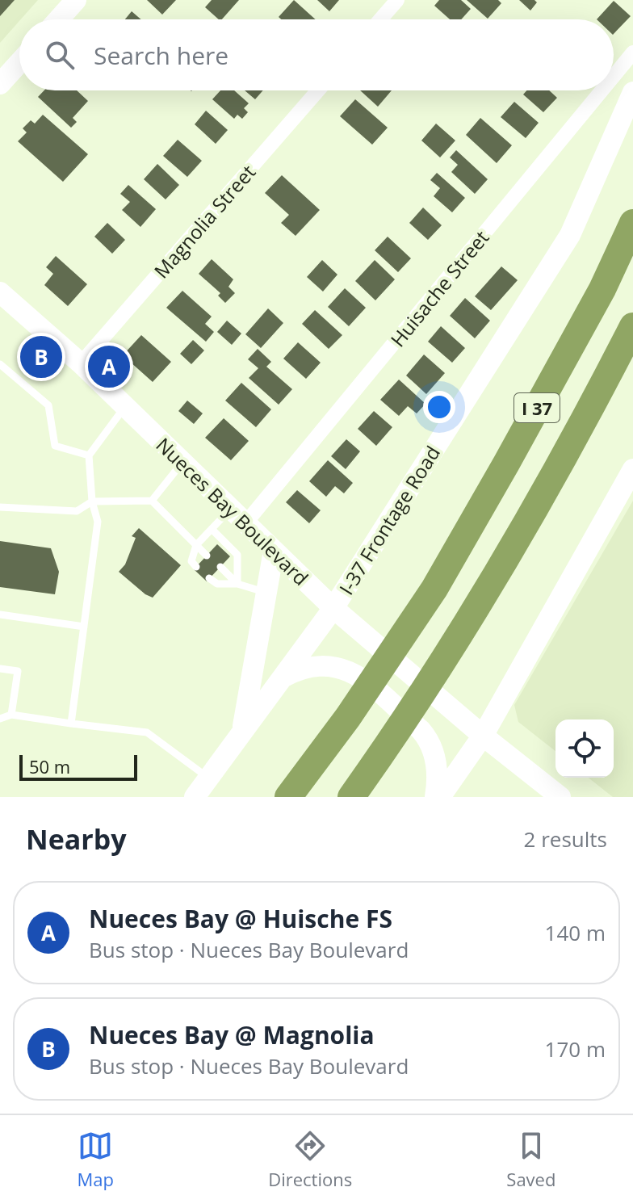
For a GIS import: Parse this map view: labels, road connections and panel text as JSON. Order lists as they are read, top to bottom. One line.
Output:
{"streets":{"highway":["I 37"],"main road":["Nueces Bay Boulevard","I-37 Frontage Road"],"street":["Magnolia Street","Huisache Street"]},"crossings":[["Magnolia Street","Nueces Bay Boulevard"],["Huisache Street","Nueces Bay Boulevard"],["Nueces Bay Boulevard","I-37 Frontage Road"]],"scale_bar":"50 m","page":{"search":"Search here","pins":["B","A"],"scale":"50 m","heading":["Nearby","2 results"],"list":[{"mark":"A","name":"Nueces Bay @ Huische FS","note":"Bus stop · Nueces Bay Boulevard","value":"140 m"},{"mark":"B","name":"Nueces Bay @ Magnolia","note":"Bus stop · Nueces Bay Boulevard","value":"170 m"}],"nav":["Map","Directions","Saved"]}}
